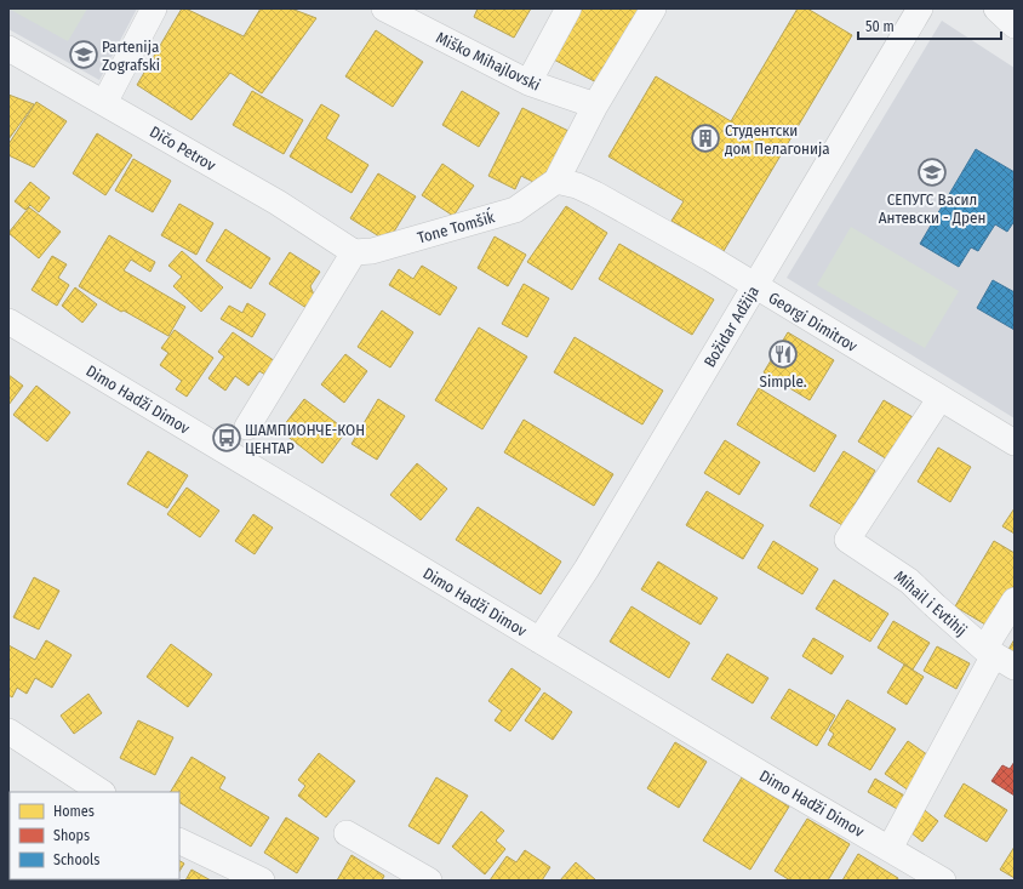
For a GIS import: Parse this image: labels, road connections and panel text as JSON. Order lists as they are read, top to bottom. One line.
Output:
{"streets":{"street":["Miško Mihajlovski","Dičo Petrov","Tone Tomšiḱ","Georgi Dimitrov","Božidar Adžija","Dimo Hadži Dimov","Mihail i Evtihij"]},"crossings":[["Miško Mihajlovski","Tone Tomšiḱ"],["Dičo Petrov","Tone Tomšiḱ"],["Tone Tomšiḱ","Georgi Dimitrov"],["Georgi Dimitrov","Božidar Adžija"],["Georgi Dimitrov","Mihail i Evtihij"],["Božidar Adžija","Dimo Hadži Dimov"]],"places":{"school or university":["Partenija Zografski","СЕПУГС Васил Антевски - Дрен"],"building":["Студентски дом Пелагонија"],"restaurant":["Simple."],"bus stop":["ШАМПИОНЧЕ-КОН ЦЕНТАР"]},"legend":["Homes","Shops","Schools"],"scale_bar":"50 m"}
